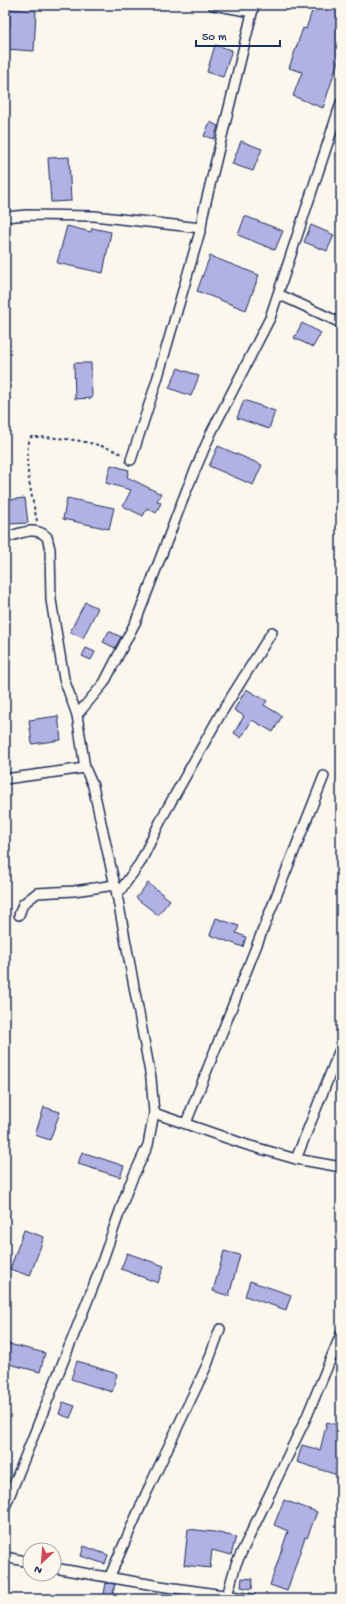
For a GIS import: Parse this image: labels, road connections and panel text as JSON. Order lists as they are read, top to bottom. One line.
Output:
{"scale_bar":"50 m","north":"bottom left"}
